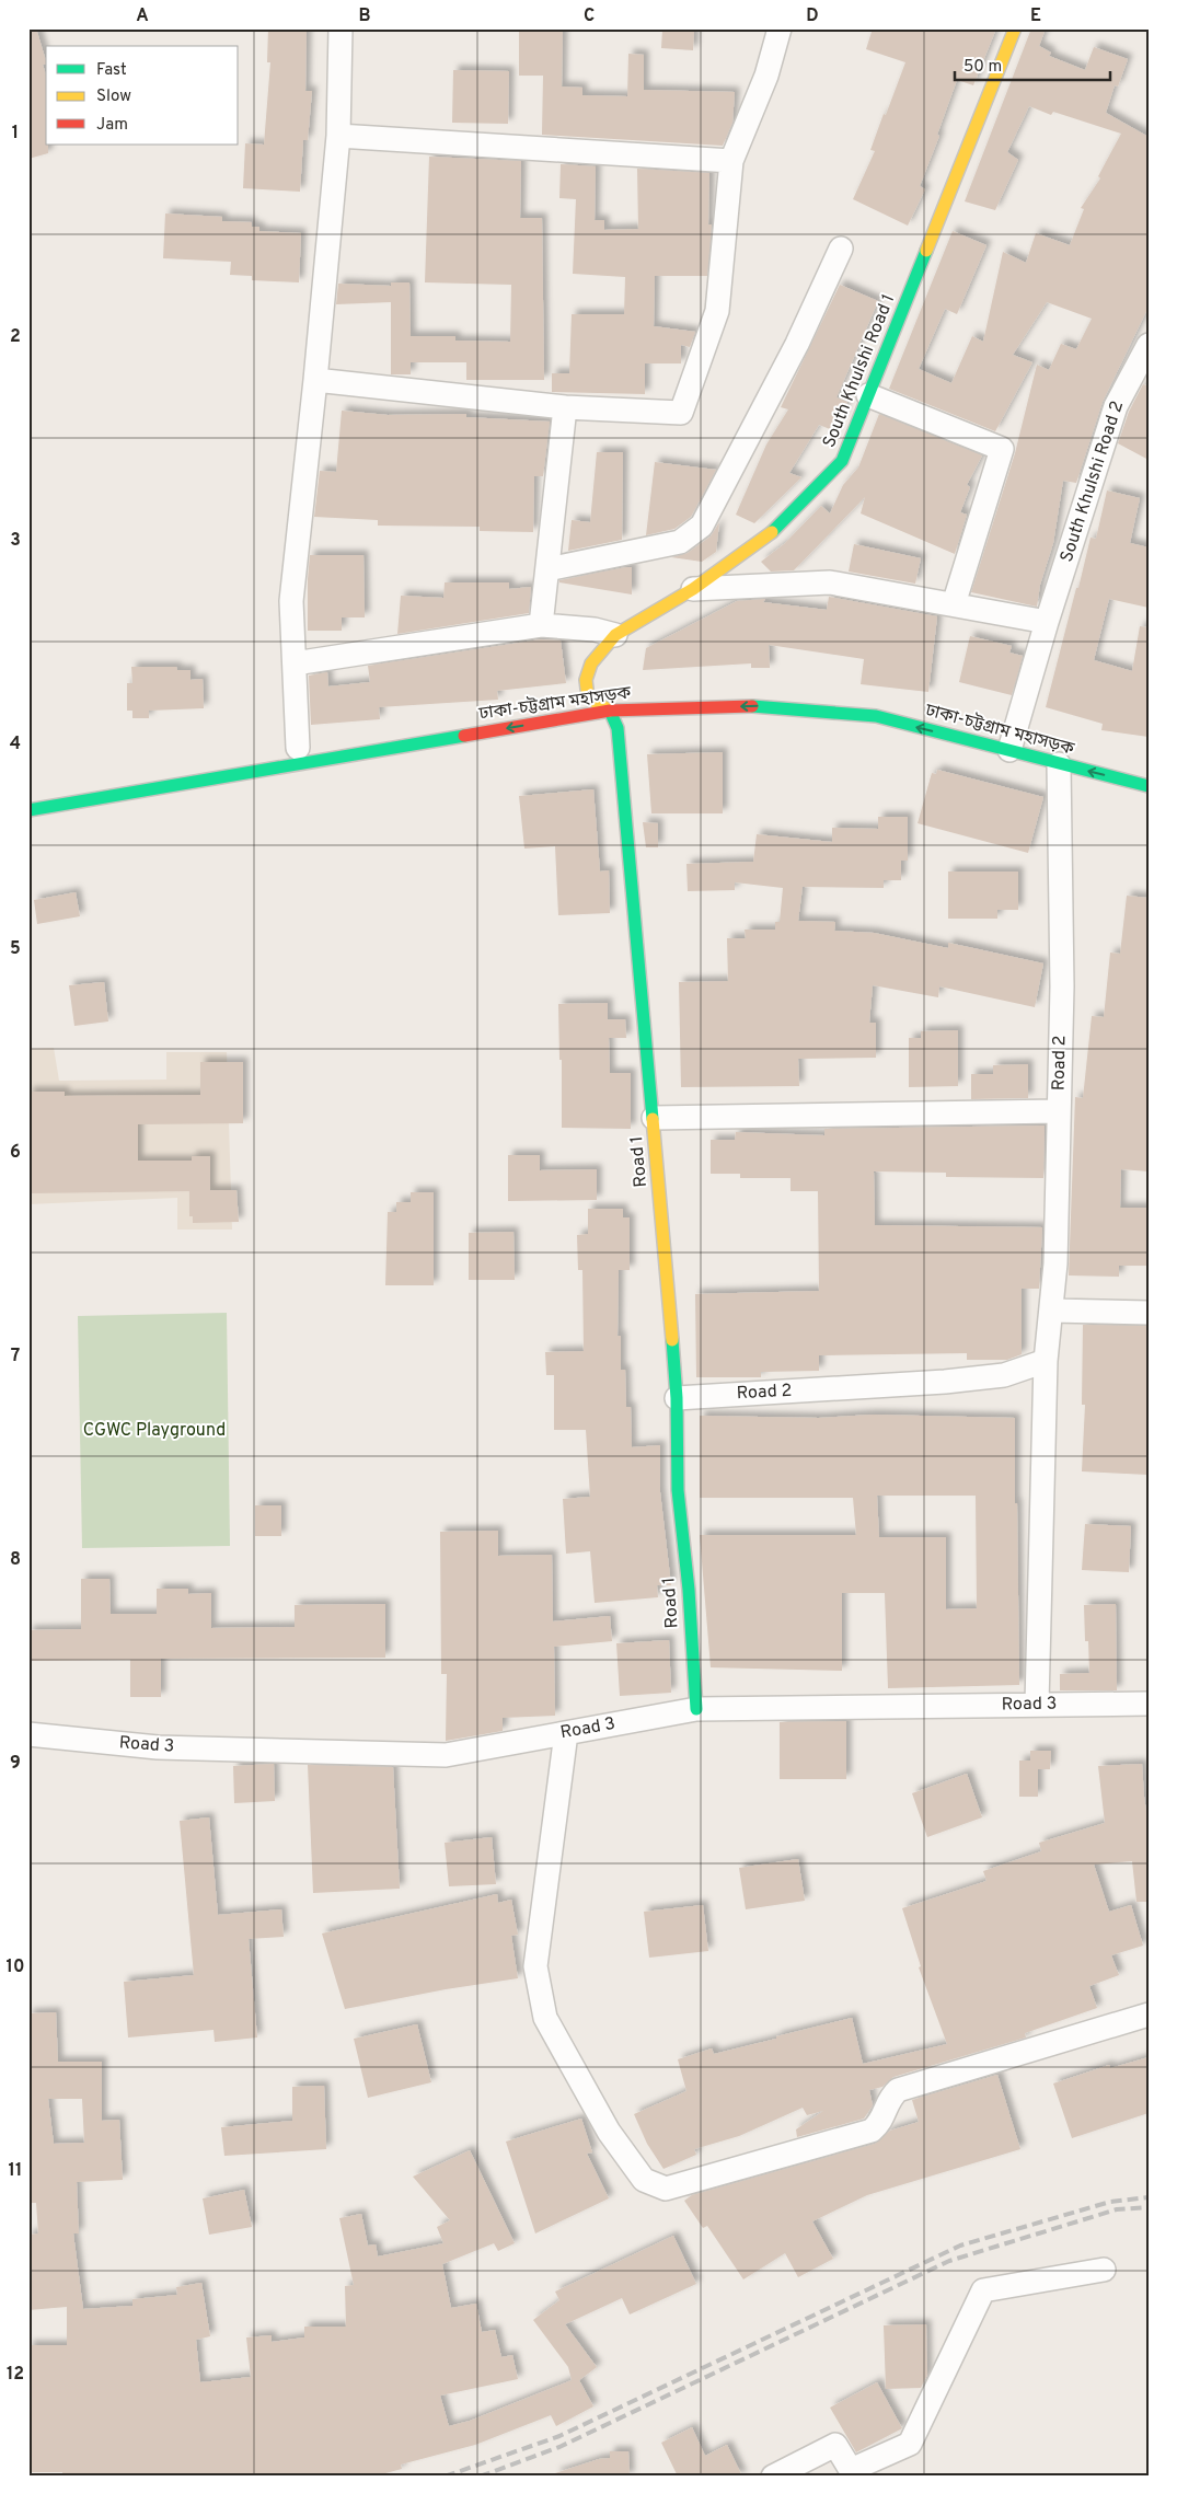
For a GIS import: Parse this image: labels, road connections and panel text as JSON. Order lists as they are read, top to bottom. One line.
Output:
{"streets":{"main road":["South Khulshi Road 1","ঢাকা-চট্টগ্রাম মহাসড়ক","Road 1"],"street":["South Khulshi Road 2","Road 2","Road 3"]},"crossings":[["South Khulshi Road 2","ঢাকা-চট্টগ্রাম মহাসড়ক"],["ঢাকা-চট্টগ্রাম মহাসড়ক","Road 2"],["ঢাকা-চট্টগ্রাম মহাসড়ক","Road 1"],["Road 2","Road 1"],["Road 2","Road 3"],["Road 1","Road 3"]],"one_way":["ঢাকা-চট্টগ্রাম মহাসড়ক"],"parks":["CGWC Playground"],"legend":["Fast","Slow","Jam"],"scale_bar":"50 m","grid":{"columns":["A","B","C","D","E"],"rows":["1","2","3","4","5","6","7","8","9","10","11","12"]}}
